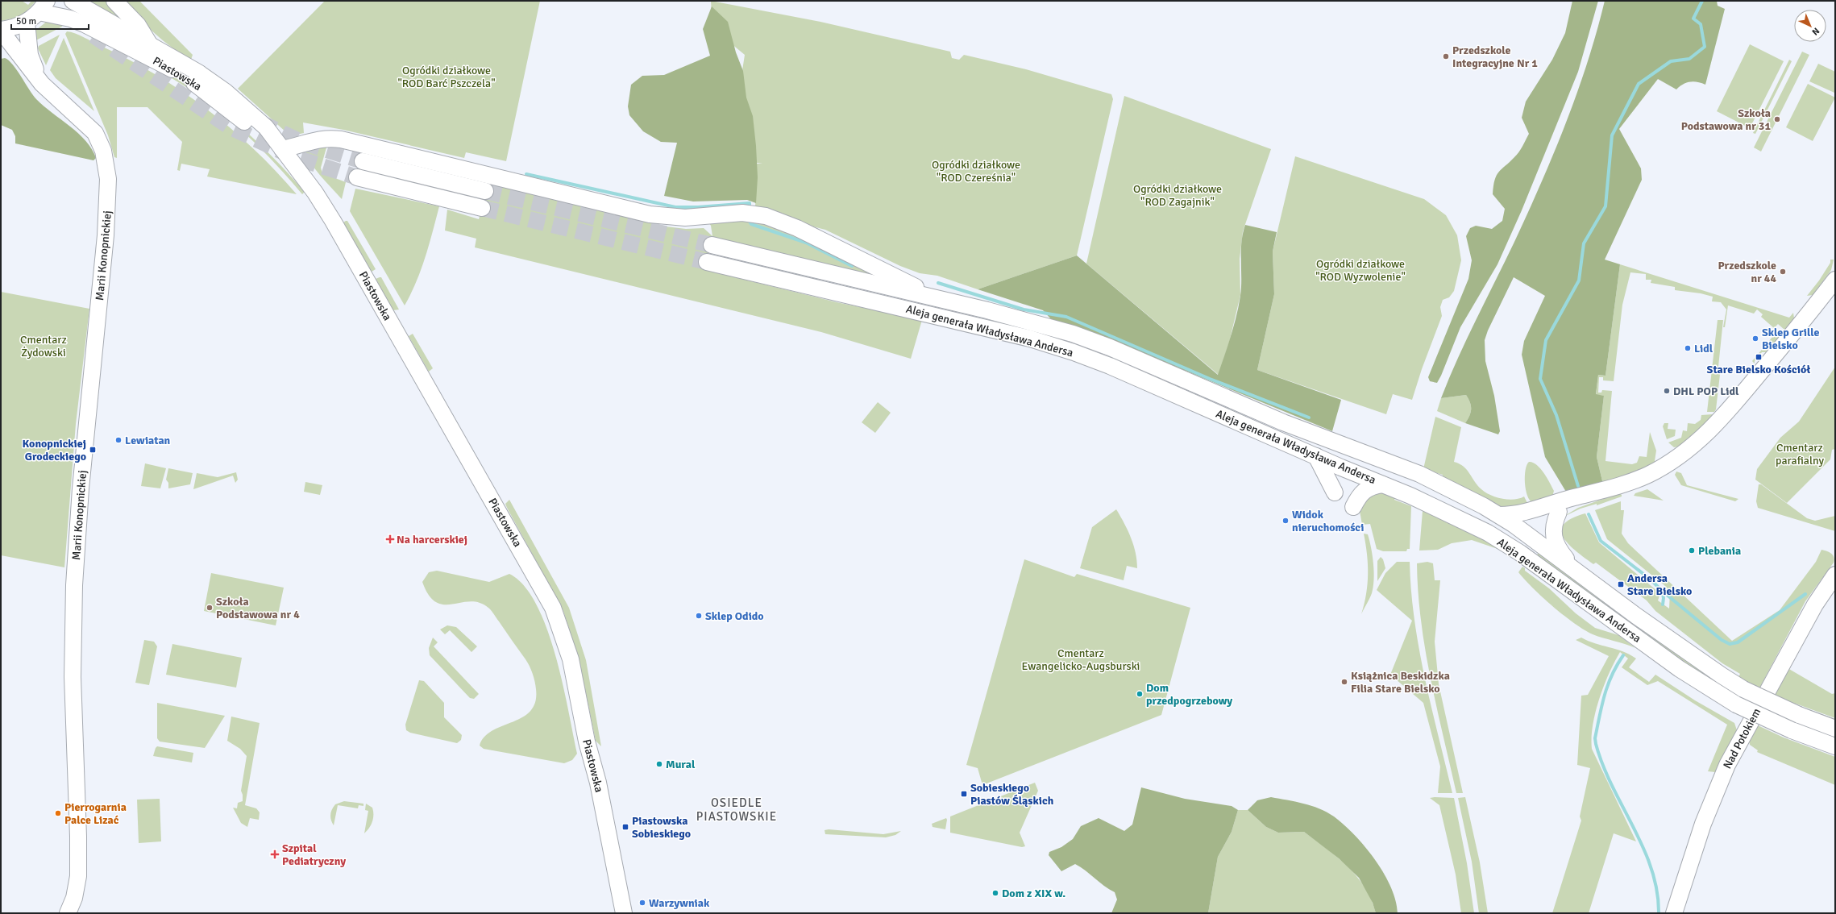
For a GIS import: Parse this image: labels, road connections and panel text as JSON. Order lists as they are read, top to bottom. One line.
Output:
{"streets":{"main road":["Piastowska","Marii Konopnickiej","Aleja generała Władysława Andersa","Nad Potokiem"]},"districts":["OSIEDLE PIASTOWSKIE"],"parks":["Ogródki działkowe \"ROD Barć Pszczela\"","Ogródki działkowe \"ROD Czereśnia\"","Ogródki działkowe \"ROD Zagajnik\"","Ogródki działkowe \"ROD Wyzwolenie\"","Cmentarz Żydowski","Cmentarz parafialny","Cmentarz Ewangelicko-Augsburski"],"places":{"other":["Przedszkole Integracyjne Nr 1","Szkoła Podstawowa nr 31","Przedszkole nr 44","Sklep Grille Bielsko","Lidl","DHL POP Lidl","Lewiatan","Widok nieruchomości","Plebania","Szkoła Podstawowa nr 4","Sklep Odido","Książnica Beskidzka Filia Stare Bielsko","Dom przedpogrzebowy","Mural","Pierrogarnia Palce Lizać","Dom z XIX w.","Warzywniak"],"transit":["Stare Bielsko Kościół","Konopnickiej Grodeckiego","Andersa Stare Bielsko","Sobieskiego Piastów Śląskich","Piastowska Sobieskiego"],"health":["Na harcerskiej","Szpital Pediatryczny"]},"scale_bar":"50 m","north":"bottom right"}
